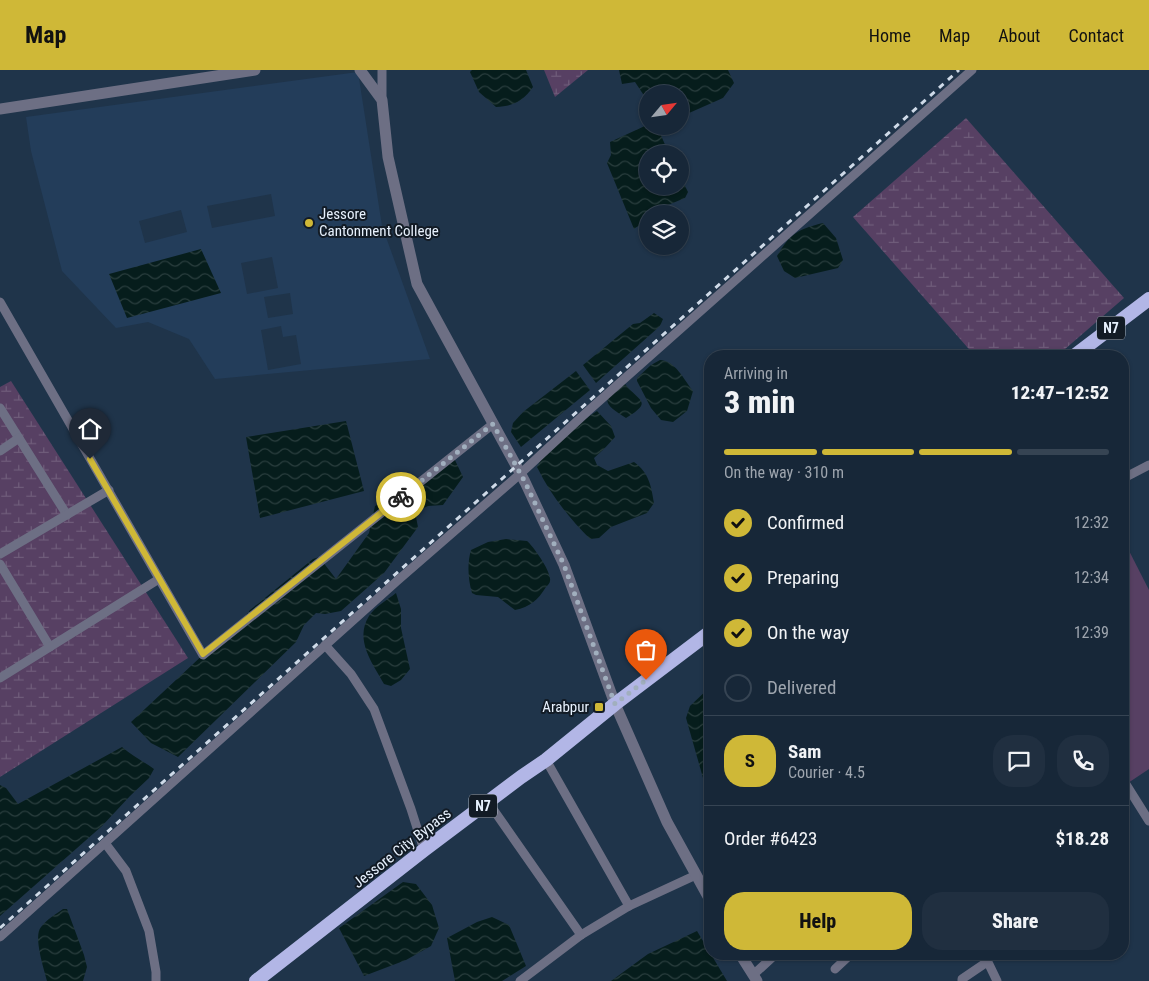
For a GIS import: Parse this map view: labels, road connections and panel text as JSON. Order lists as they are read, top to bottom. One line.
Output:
{"streets":{"highway":["N7","Jessore City Bypass"]},"places":{"other":["Jessore Cantonment College"],"transit":["Arabpur"]},"north":"top right","page":{"header":"Map","nav":["Home","Map","About","Contact"],"heading":["3 min","Arriving in","12:47–12:52"],"panel":["Sam","Courier · 4.5","Order #6423","$18.28"],"bar":"On the way · 310 m","list":[["Confirmed","12:32"],["Preparing","12:34"],["On the way","12:39"],"Delivered"],"round":"S","buttons":["Help","Share"]}}
